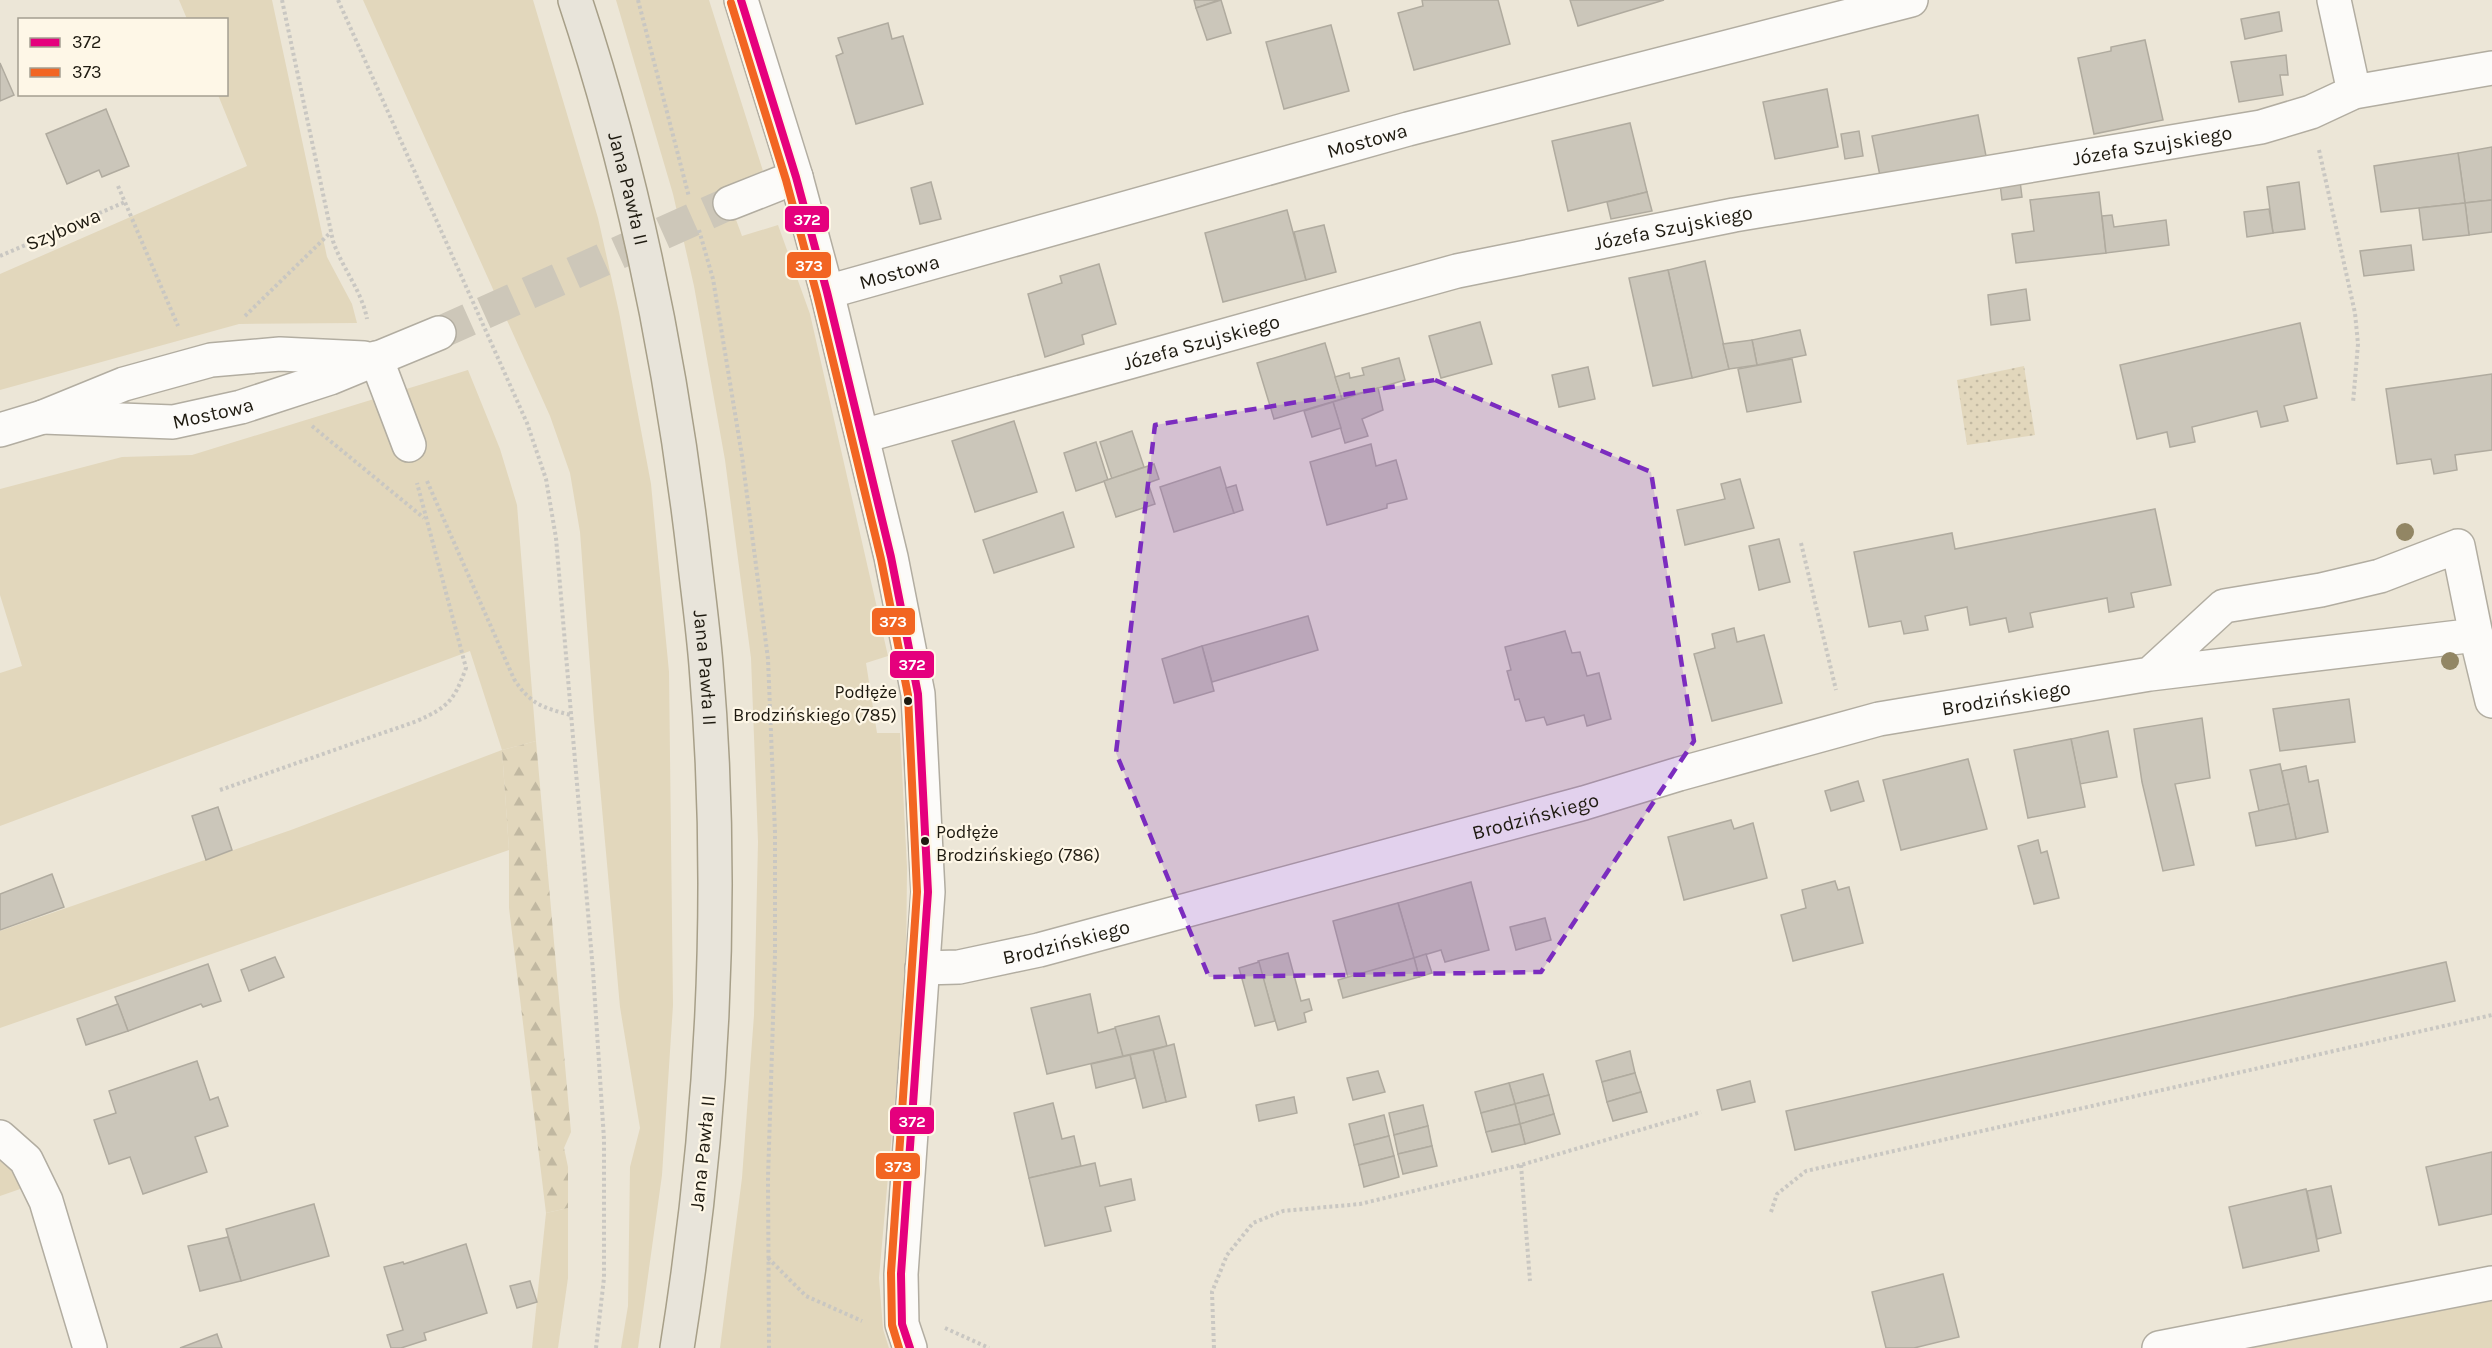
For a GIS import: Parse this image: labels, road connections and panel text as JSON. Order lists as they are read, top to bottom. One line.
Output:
{"streets":{"main road":["Jana Pawła II"],"street":["Mostowa","Józefa Szujskiego","Brodzińskiego"],"path":["Szybowa"]},"places":["Podłęże Brodzińskiego (785)","Podłęże Brodzińskiego (786)"],"lines":["transit line 372","transit line 373"],"legend":["372","373"]}
